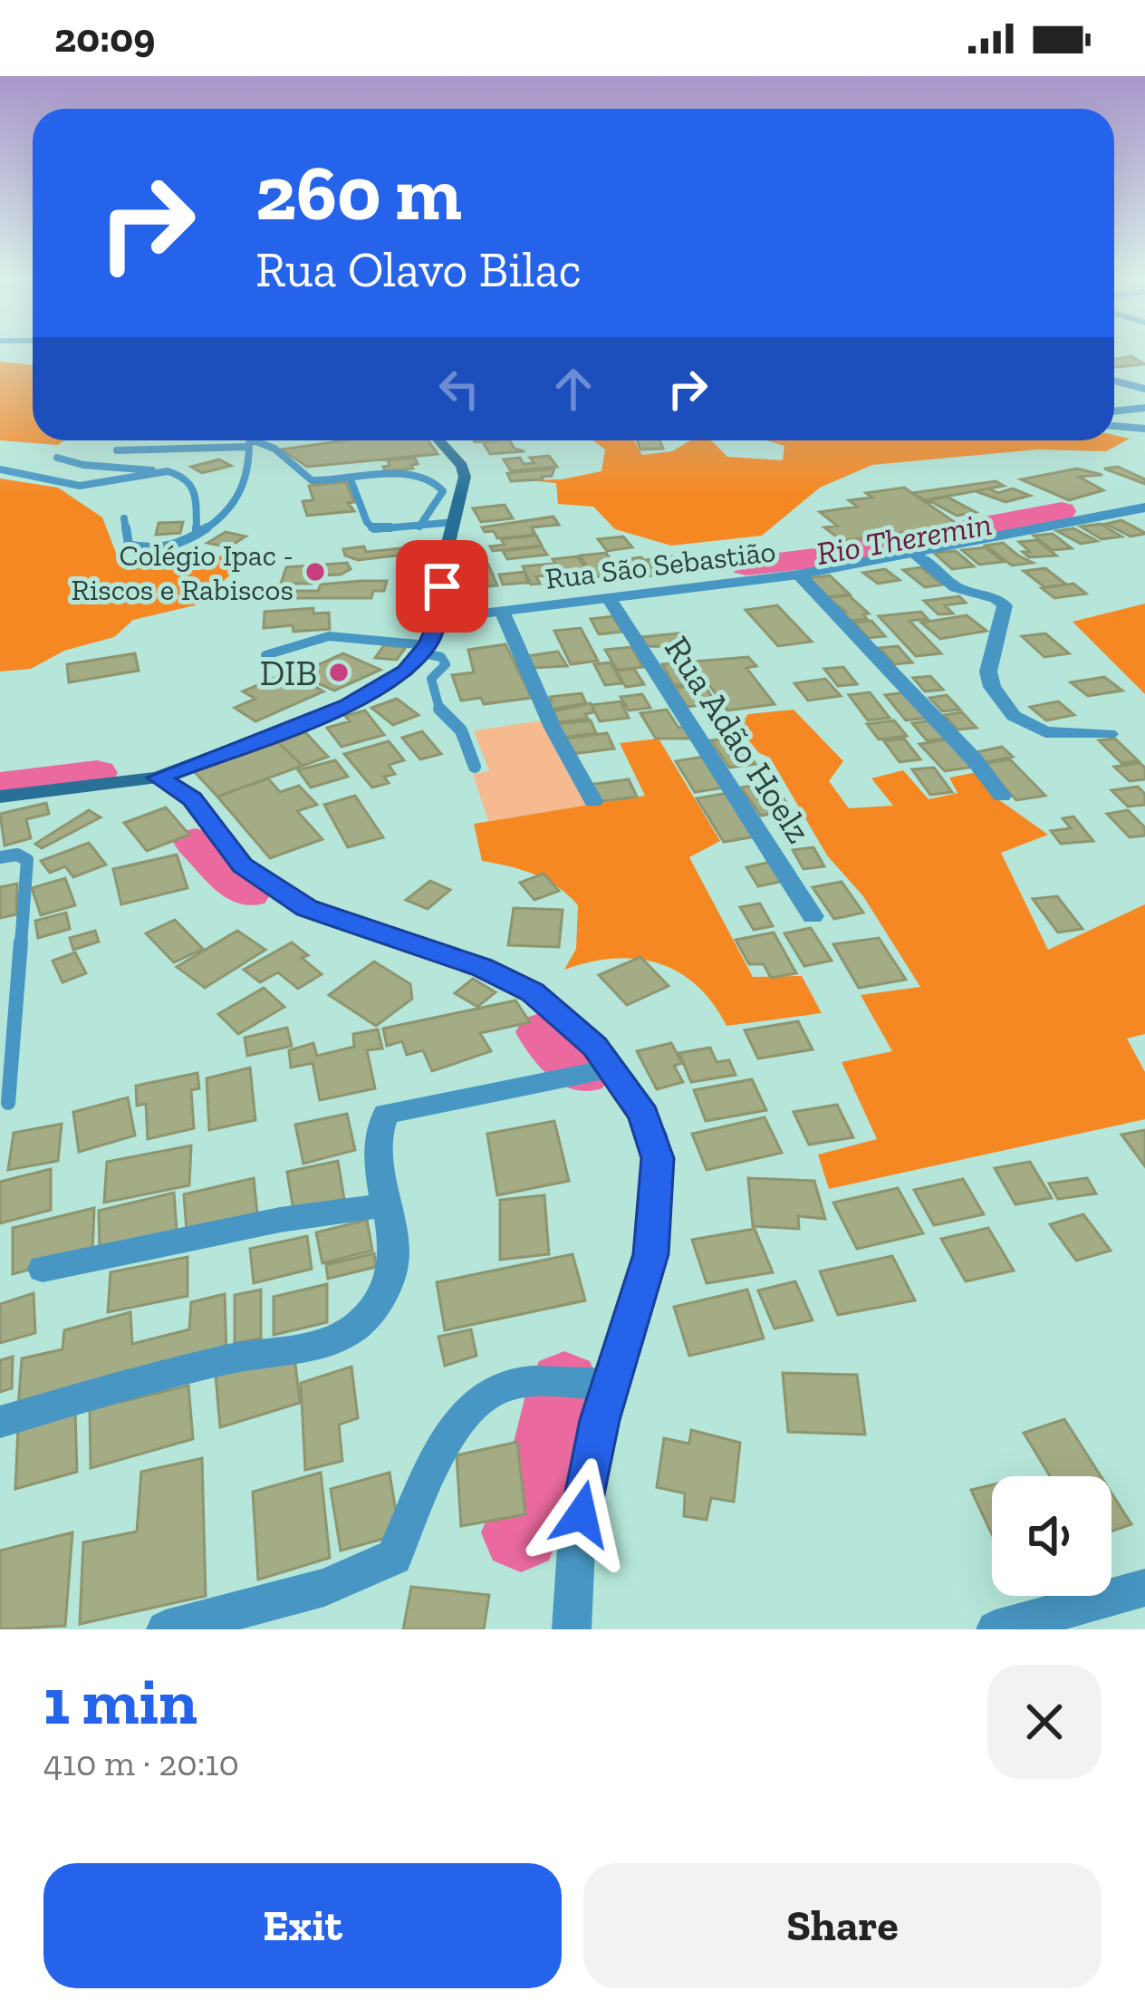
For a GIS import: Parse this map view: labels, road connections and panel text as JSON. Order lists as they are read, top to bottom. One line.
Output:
{"streets":{"street":["Rua São Sebastião","Rua Adão Hoelz"]},"crossings":[["Rua São Sebastião","Rua Adão Hoelz"]],"water":["Rio Theremin"],"places":["Colégio Ipac - Riscos e Rabiscos","DIB"],"page":{"status":"20:09","turn":["260 m","Rua Olavo Bilac"],"heading":["1 min","410 m · 20:10"],"buttons":["Exit","Share"]}}
